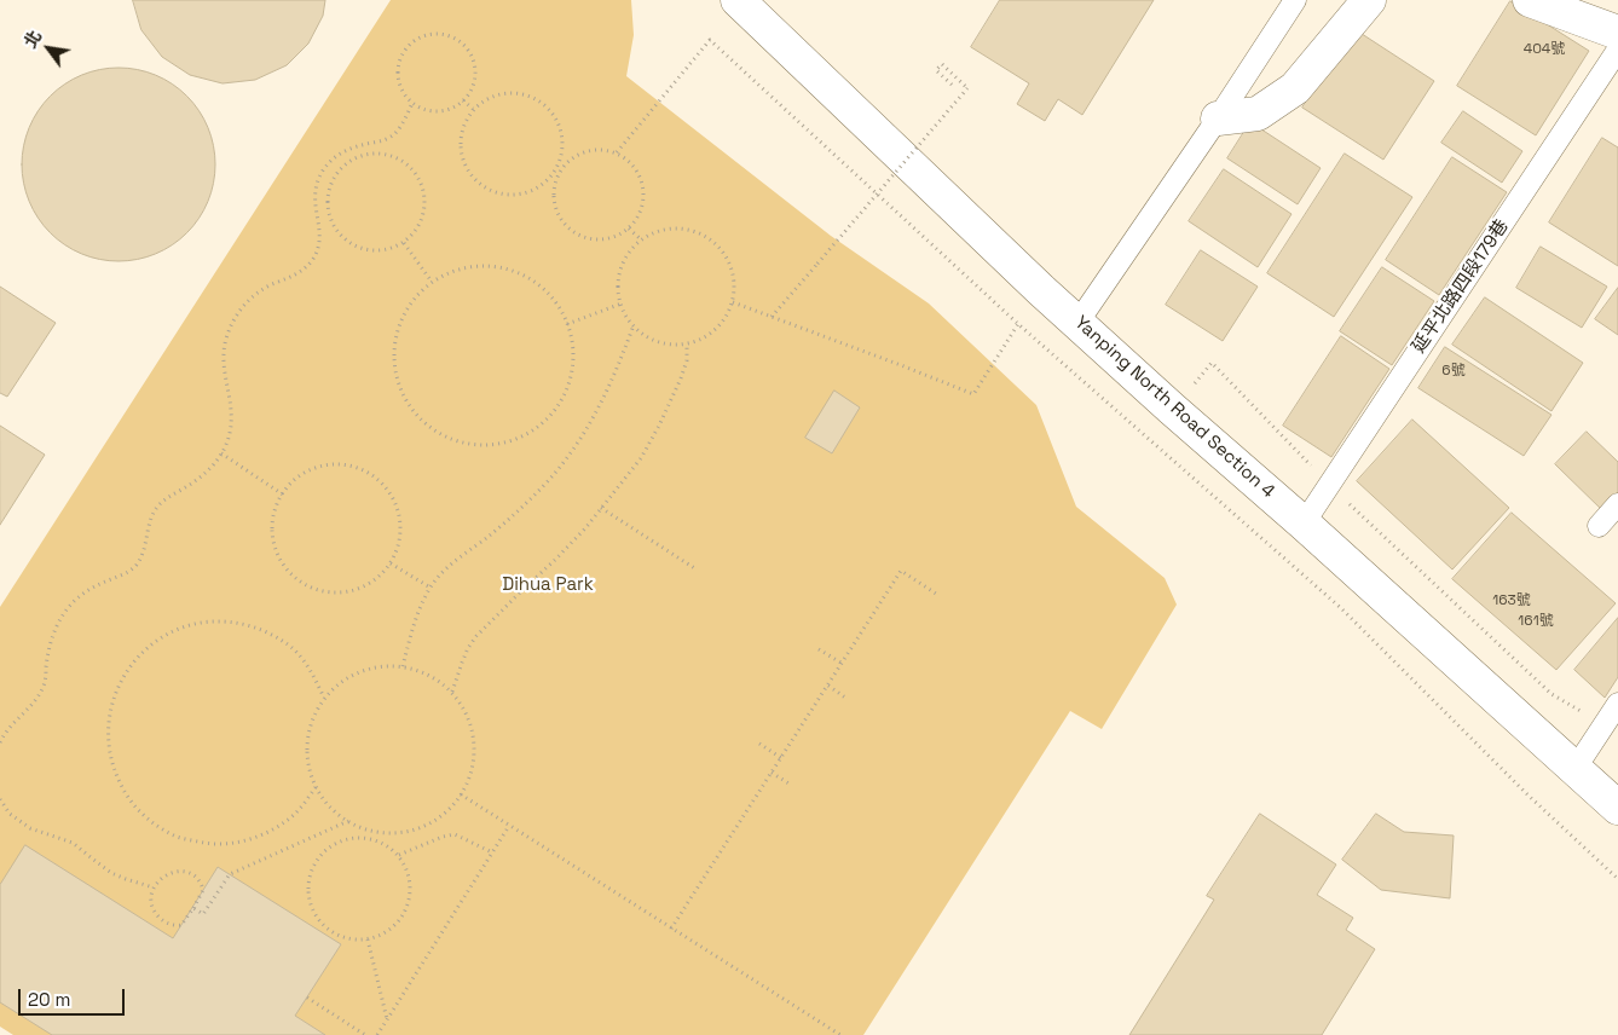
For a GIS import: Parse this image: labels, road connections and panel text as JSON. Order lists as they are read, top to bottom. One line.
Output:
{"streets":{"street":["Yanping North Road Section 4"],"lane":["延平北路四段179巷"]},"crossings":[["延平北路四段179巷","Yanping North Road Section 4"]],"parks":["Dihua Park"],"house_numbers":["404號","6號","163號","161號"],"scale_bar":"20 m","north":"top left"}
